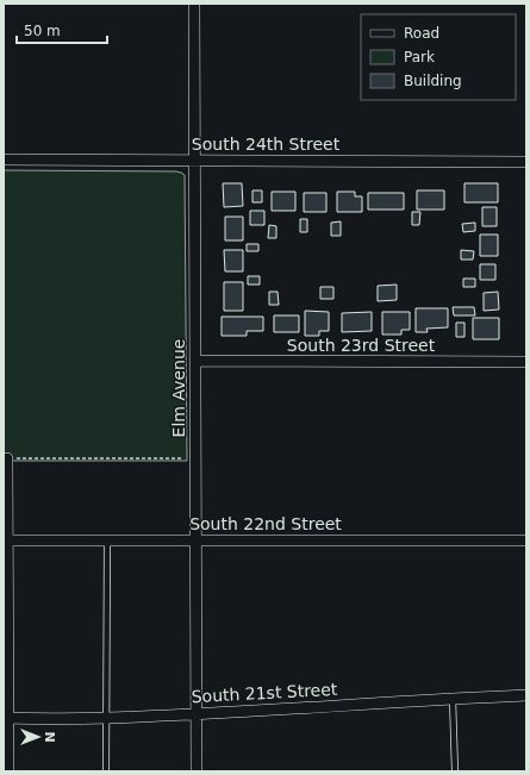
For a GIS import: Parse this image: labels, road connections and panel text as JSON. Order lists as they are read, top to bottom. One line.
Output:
{"streets":{"street":["South 24th Street","South 23rd Street","Elm Avenue","South 22nd Street","South 21st Street"]},"crossings":[["South 24th Street","Elm Avenue"],["South 23rd Street","Elm Avenue"],["Elm Avenue","South 22nd Street"],["Elm Avenue","South 21st Street"]],"legend":["Road","Park","Building"],"scale_bar":"50 m","north":"right"}
